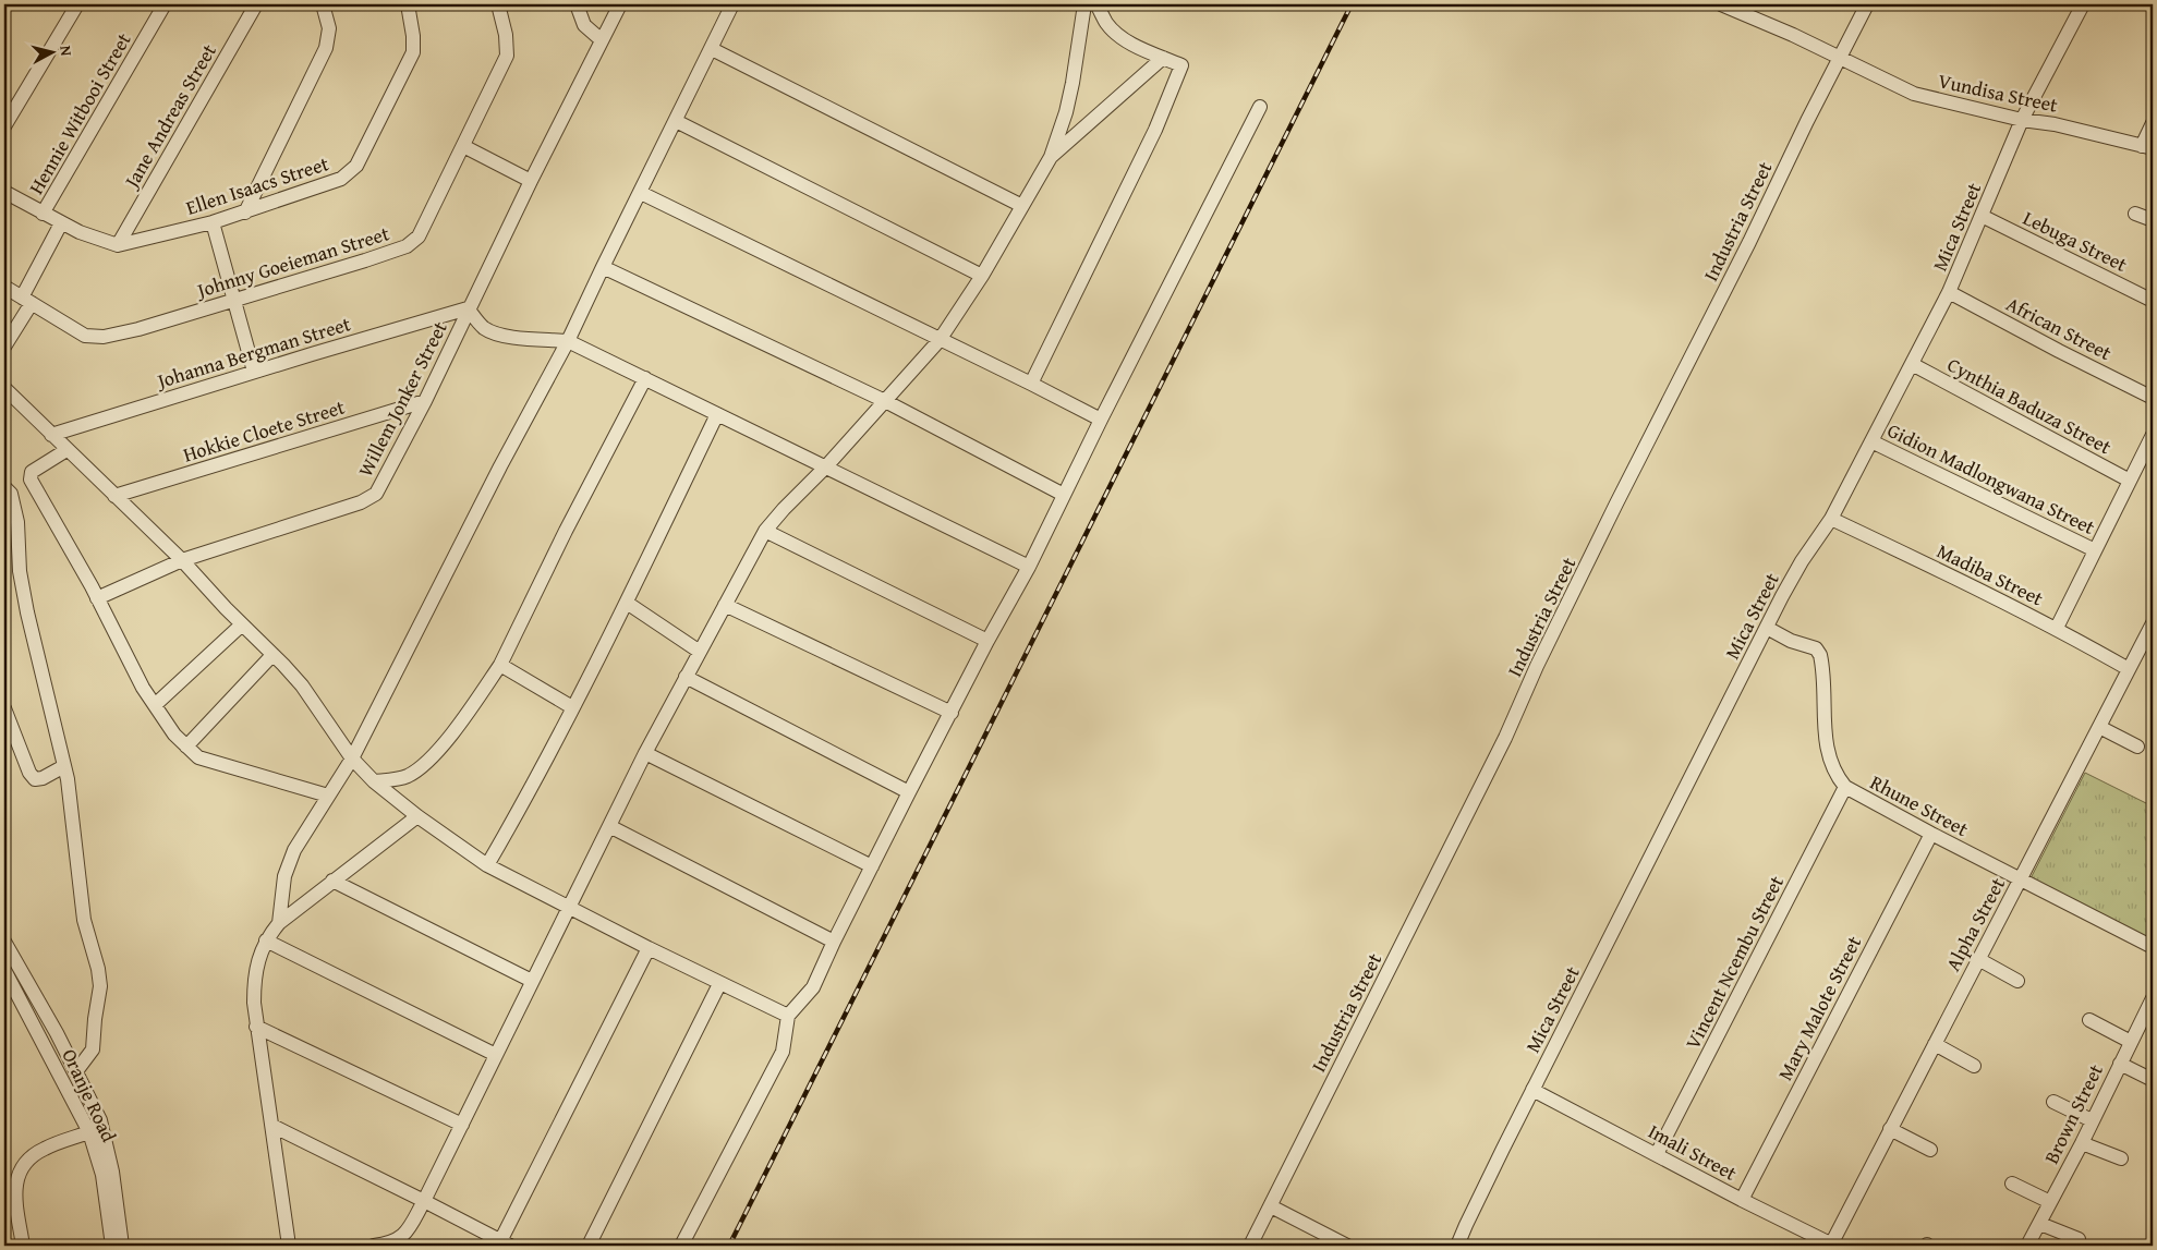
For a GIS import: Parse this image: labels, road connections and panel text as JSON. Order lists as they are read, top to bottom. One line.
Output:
{"streets":{"street":["Vundisa Street","Hennie Witbooi Street","Jane Andreas Street","Ellen Isaacs Street","Industria Street","Mica Street","Lebuga Street","Johnny Goeieman Street","African Street","Johanna Bergman Street","Willem Jonker Street","Cynthia Baduza Street","Hokkie Cloete Street","Gidion Madlongwana Street","Madiba Street","Rhune Street","Alpha Street","Vincent Ncembu Street","Mary Malote Street","Oranje Road","Brown Street","Imali Street"]},"crossings":[["Vundisa Street","Industria Street"],["Vundisa Street","Mica Street"],["Jane Andreas Street","Ellen Isaacs Street"],["Mica Street","Lebuga Street"],["Mica Street","African Street"],["Mica Street","Cynthia Baduza Street"],["Mica Street","Gidion Madlongwana Street"],["Mica Street","Madiba Street"],["Mica Street","Rhune Street"],["Mica Street","Imali Street"],["Johanna Bergman Street","Willem Jonker Street"],["Willem Jonker Street","Hokkie Cloete Street"],["Madiba Street","Alpha Street"],["Rhune Street","Alpha Street"],["Rhune Street","Vincent Ncembu Street"],["Rhune Street","Mary Malote Street"],["Alpha Street","Imali Street"],["Vincent Ncembu Street","Imali Street"],["Mary Malote Street","Imali Street"]],"north":"right"}
